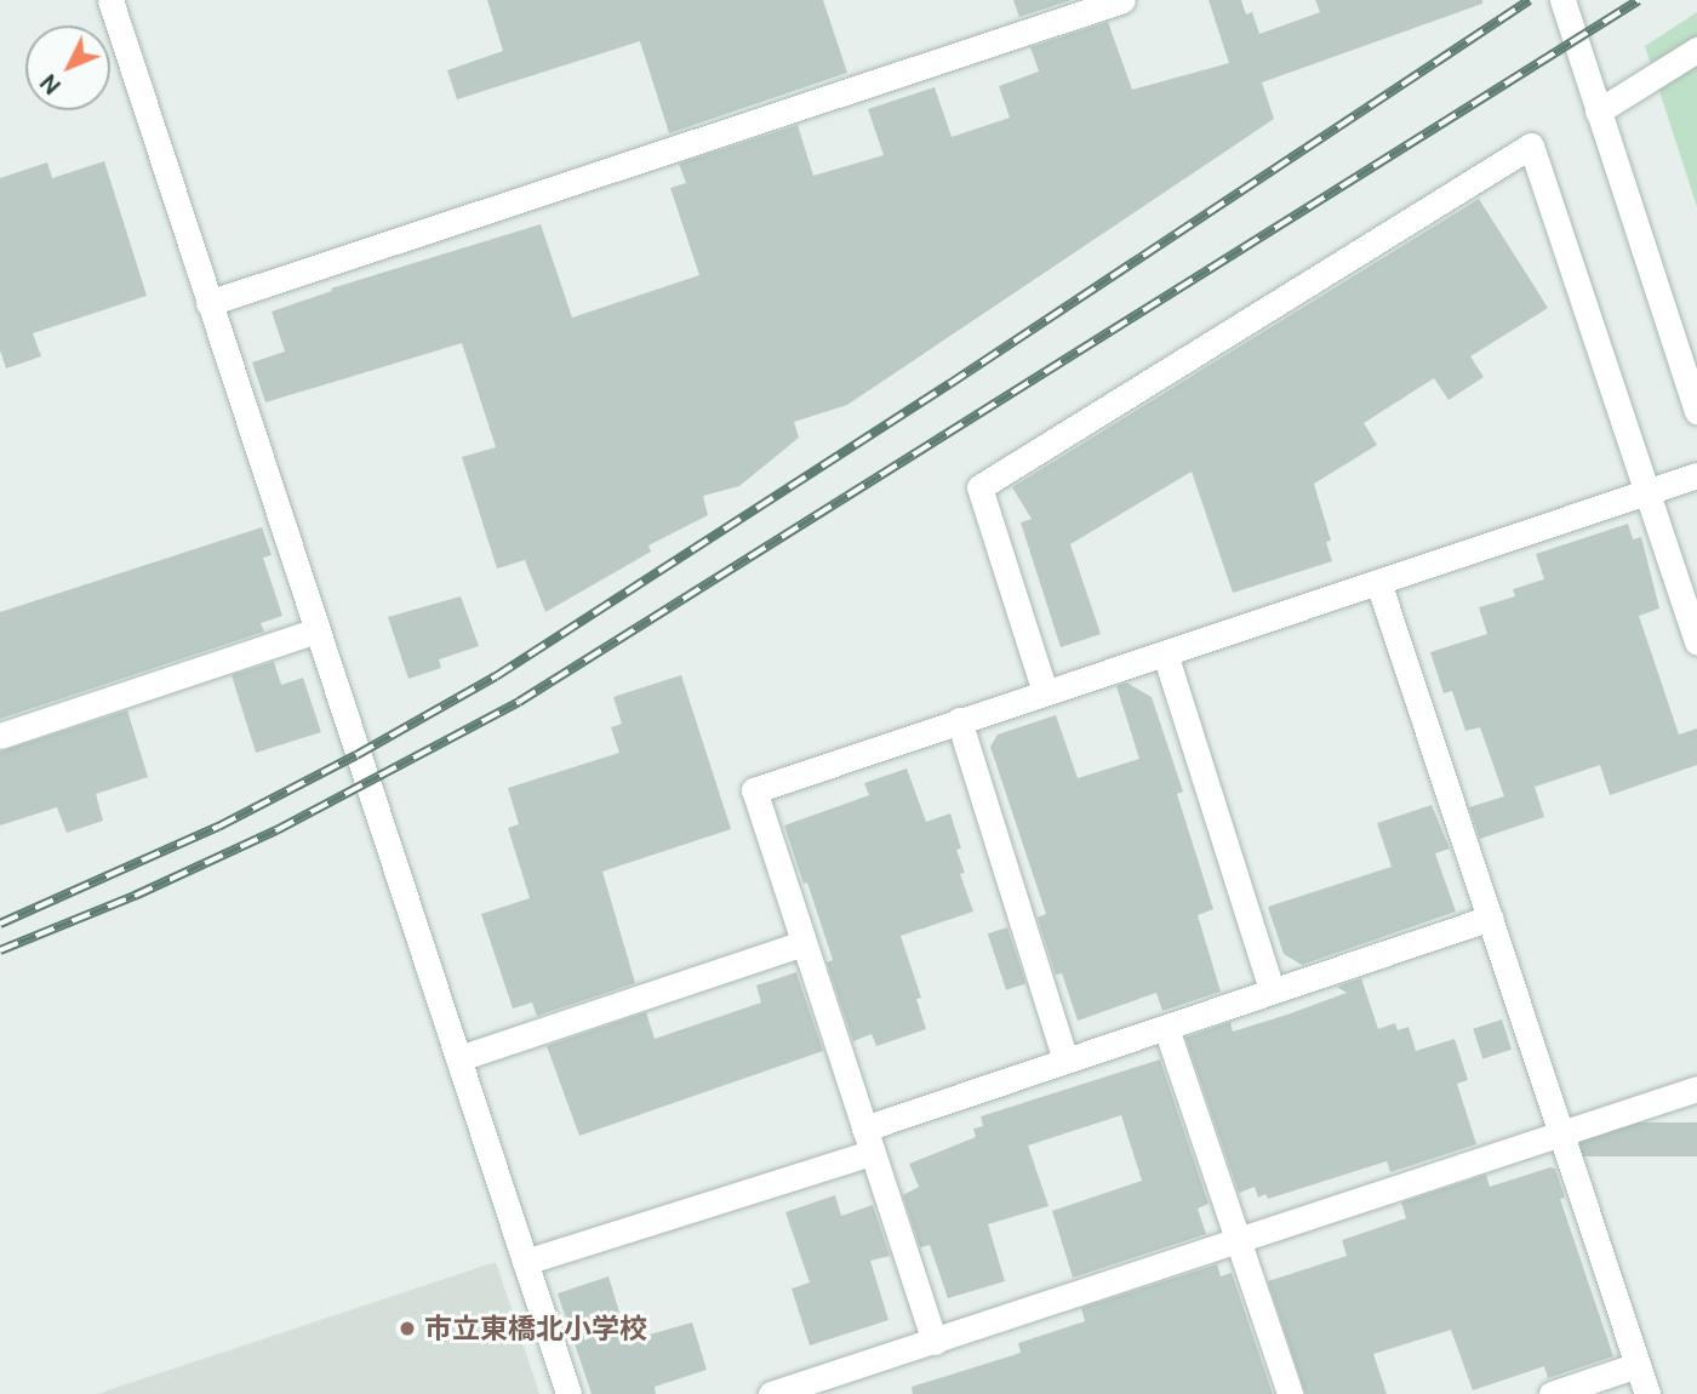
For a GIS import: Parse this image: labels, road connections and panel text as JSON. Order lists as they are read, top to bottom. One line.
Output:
{"places":["市立東橋北小学校"],"north":"bottom left"}
